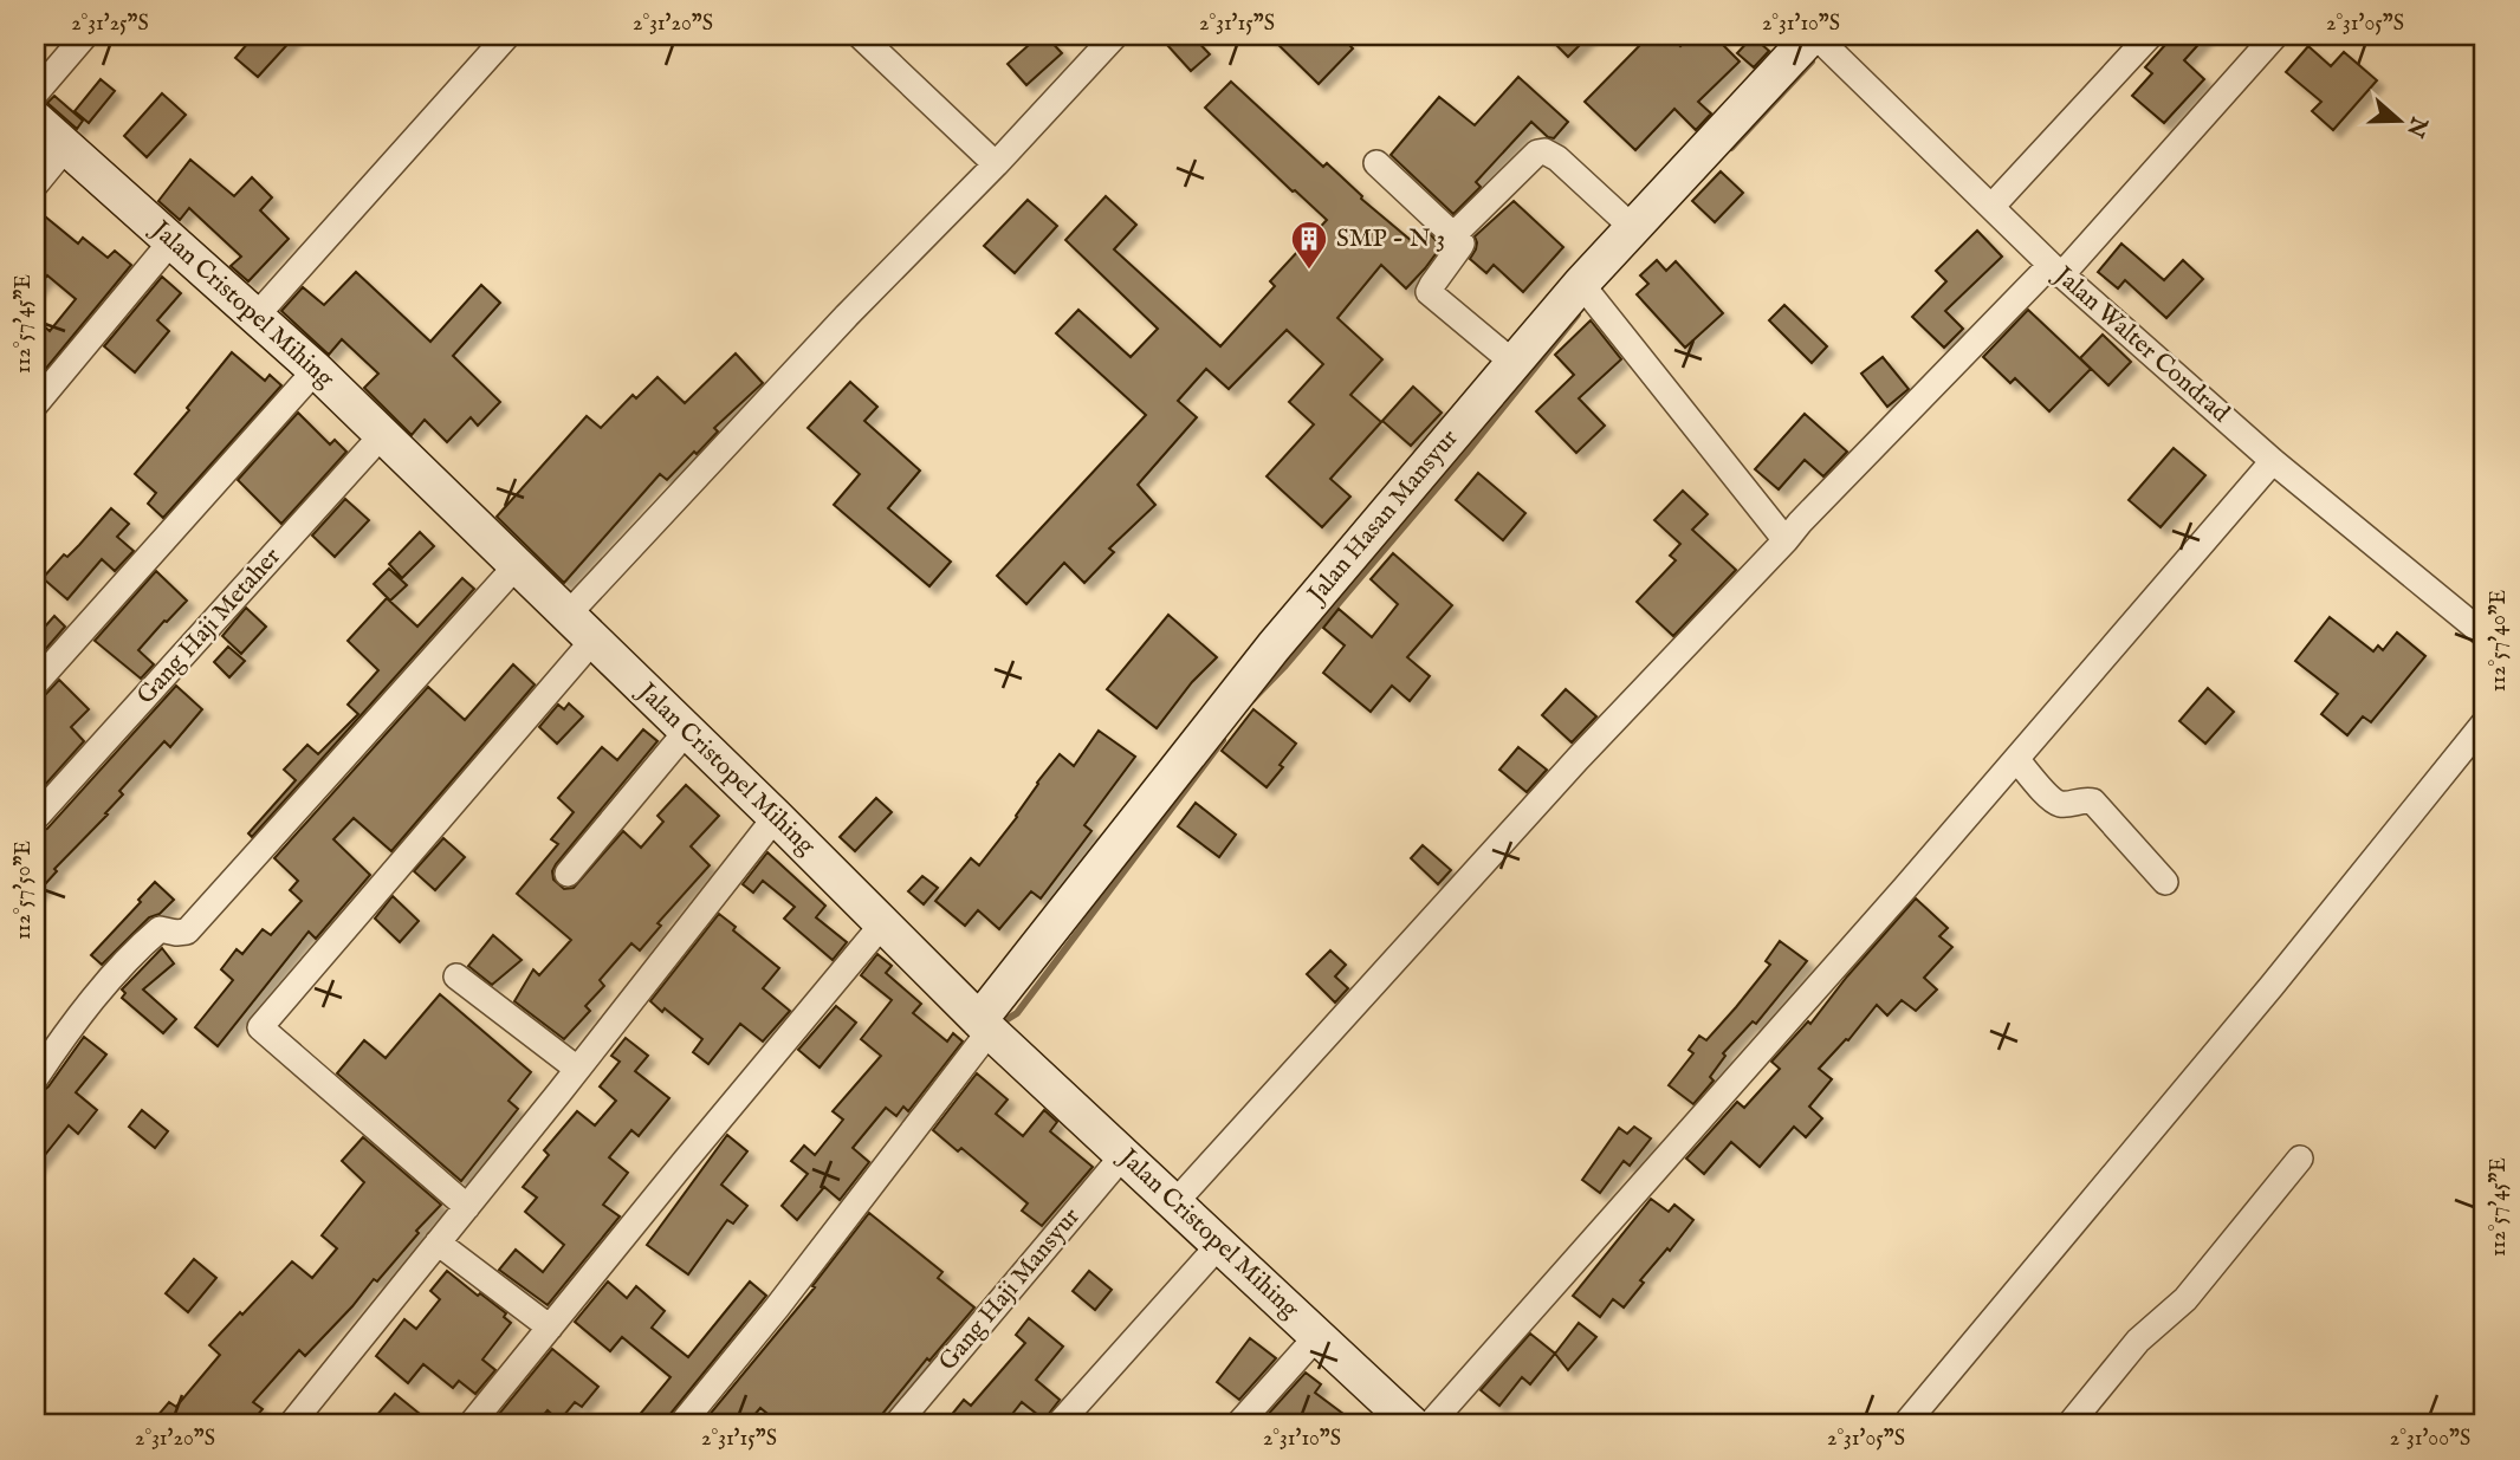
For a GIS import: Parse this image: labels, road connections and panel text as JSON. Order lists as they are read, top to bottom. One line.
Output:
{"streets":{"street":["Jalan Cristopel Mihing","Jalan Walter Condrad","Jalan Hasan Mansyur","Gang Haji Metaher","Gang Haji Mansyur"]},"crossings":[["Jalan Cristopel Mihing","Jalan Hasan Mansyur"],["Jalan Cristopel Mihing","Gang Haji Metaher"],["Jalan Cristopel Mihing","Gang Haji Mansyur"],["Jalan Walter Condrad","Jalan Hasan Mansyur"]],"places":{"building":["SMP - N 3"]},"north":"right","coordinates":["2°31'25\"S","2°31'20\"S","2°31'15\"S","2°31'10\"S","2°31'05\"S","112°57'45\"E","112°57'40\"E","112°57'50\"E","2°31'00\"S"]}
